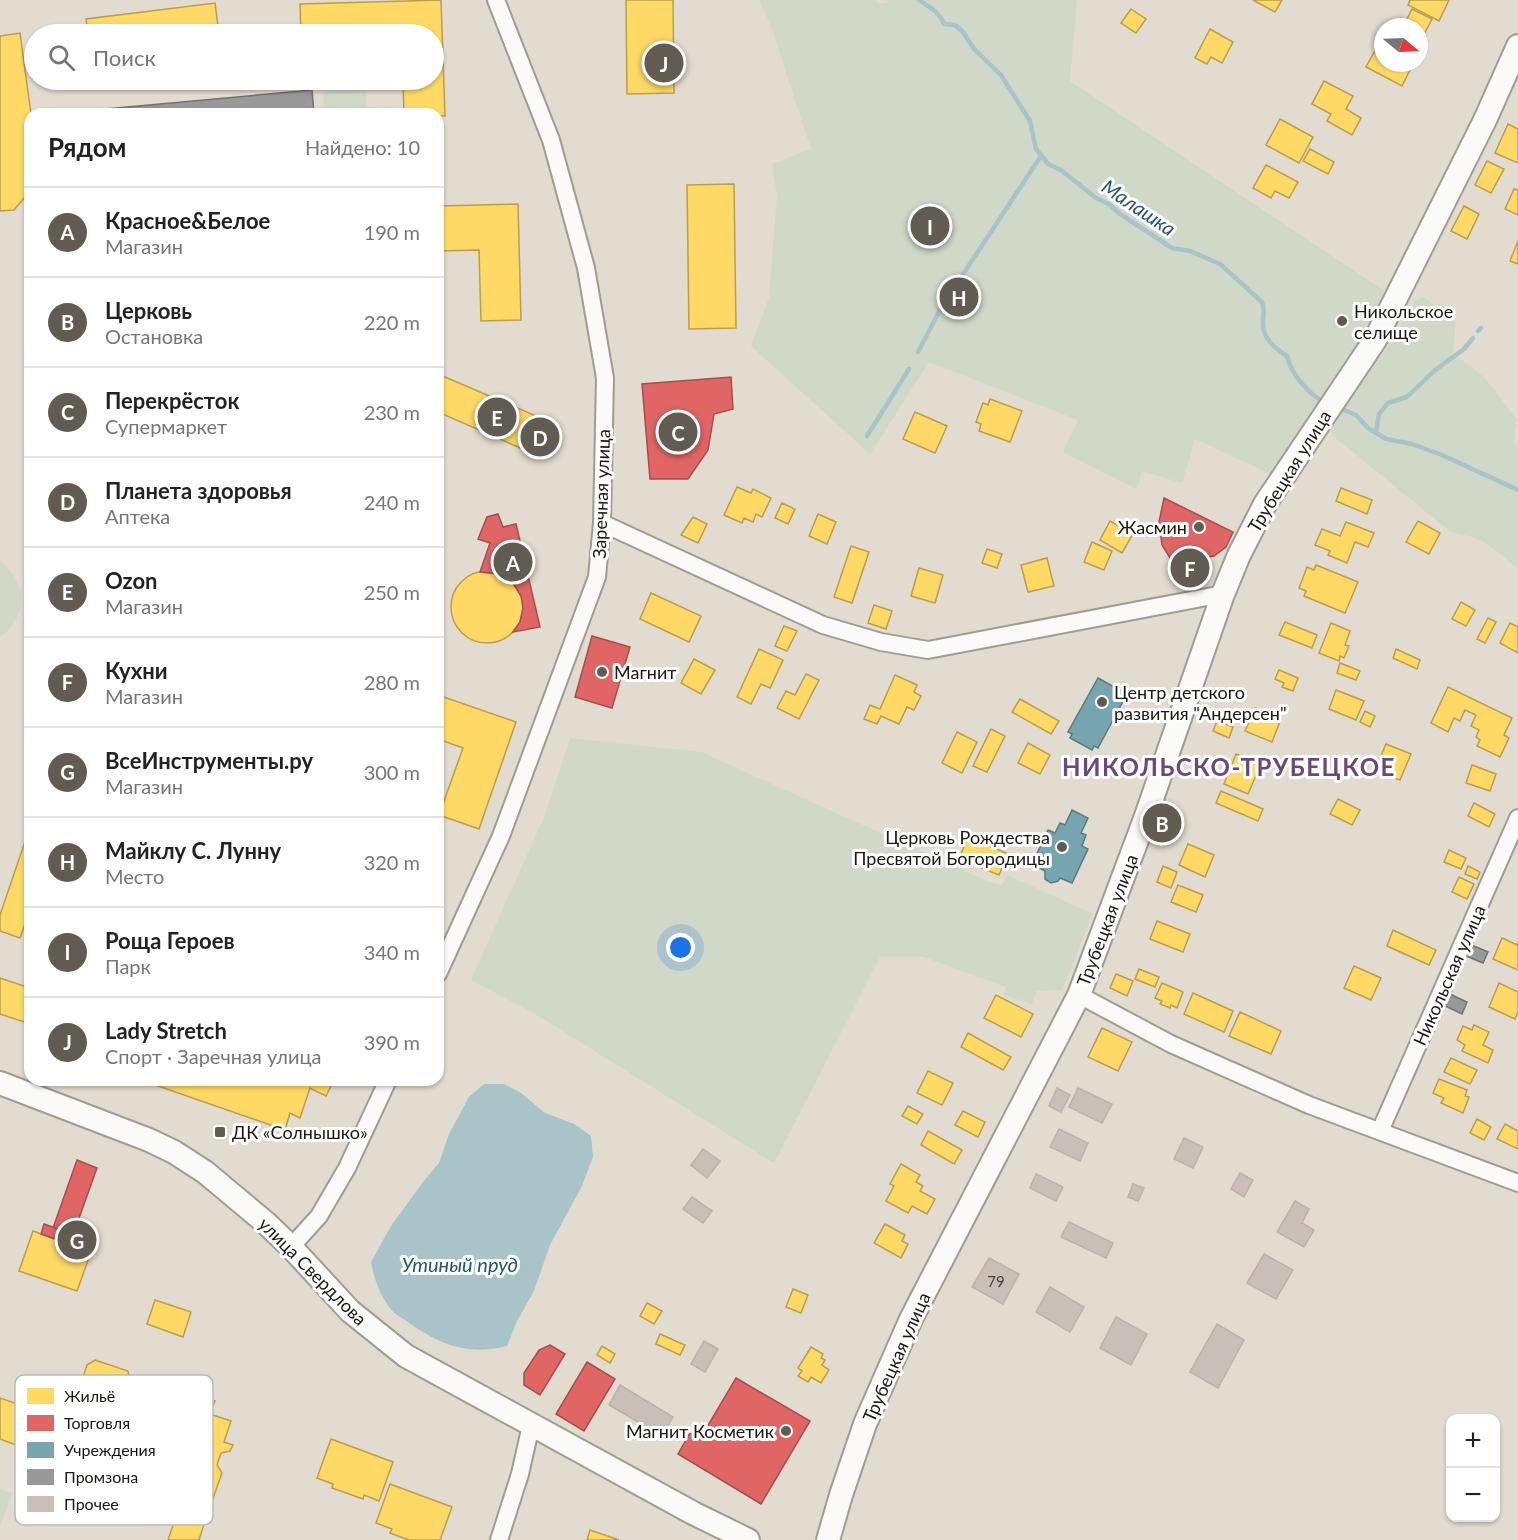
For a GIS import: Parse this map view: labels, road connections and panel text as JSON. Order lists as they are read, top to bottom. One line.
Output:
{"streets":{"main road":["Трубецкая улица","улица Свердлова"],"street":["Заречная улица","Никольская улица"]},"districts":["НИКОЛЬСКО-ТРУБЕЦКОЕ"],"water":["Малашка","Утиный пруд"],"places":{"other":["Никольское селище","Жасмин","Магнит","Центр детского развития \"Андерсен\"","Церковь Рождества Пресвятой Богородицы","Магнит Косметик"],"transit":["ДК «Солнышко»"]},"house_numbers":["79"],"legend":["Жильё","Торговля","Учреждения","Промзона","Прочее"],"north":"right","page":{"search":"Поиск","pins":["J","I","H","E","C","D","A","F","B","G"],"heading":["Рядом","Найдено: 10"],"list":[{"mark":"A","name":"Красное&Белое","note":"Магазин","value":"190 m"},{"mark":"B","name":"Церковь","note":"Остановка","value":"220 m"},{"mark":"C","name":"Перекрёсток","note":"Супермаркет","value":"230 m"},{"mark":"D","name":"Планета здоровья","note":"Аптека","value":"240 m"},{"mark":"E","name":"Ozon","note":"Магазин","value":"250 m"},{"mark":"F","name":"Кухни","note":"Магазин","value":"280 m"},{"mark":"G","name":"ВсеИнструменты.ру","note":"Магазин","value":"300 m"},{"mark":"H","name":"Майклу С. Лунну","note":"Место","value":"320 m"},{"mark":"I","name":"Роща Героев","note":"Парк","value":"340 m"},{"mark":"J","name":"Lady Stretch","note":"Спорт · Заречная улица","value":"390 m"}],"map_buttons":["+","−"]}}
